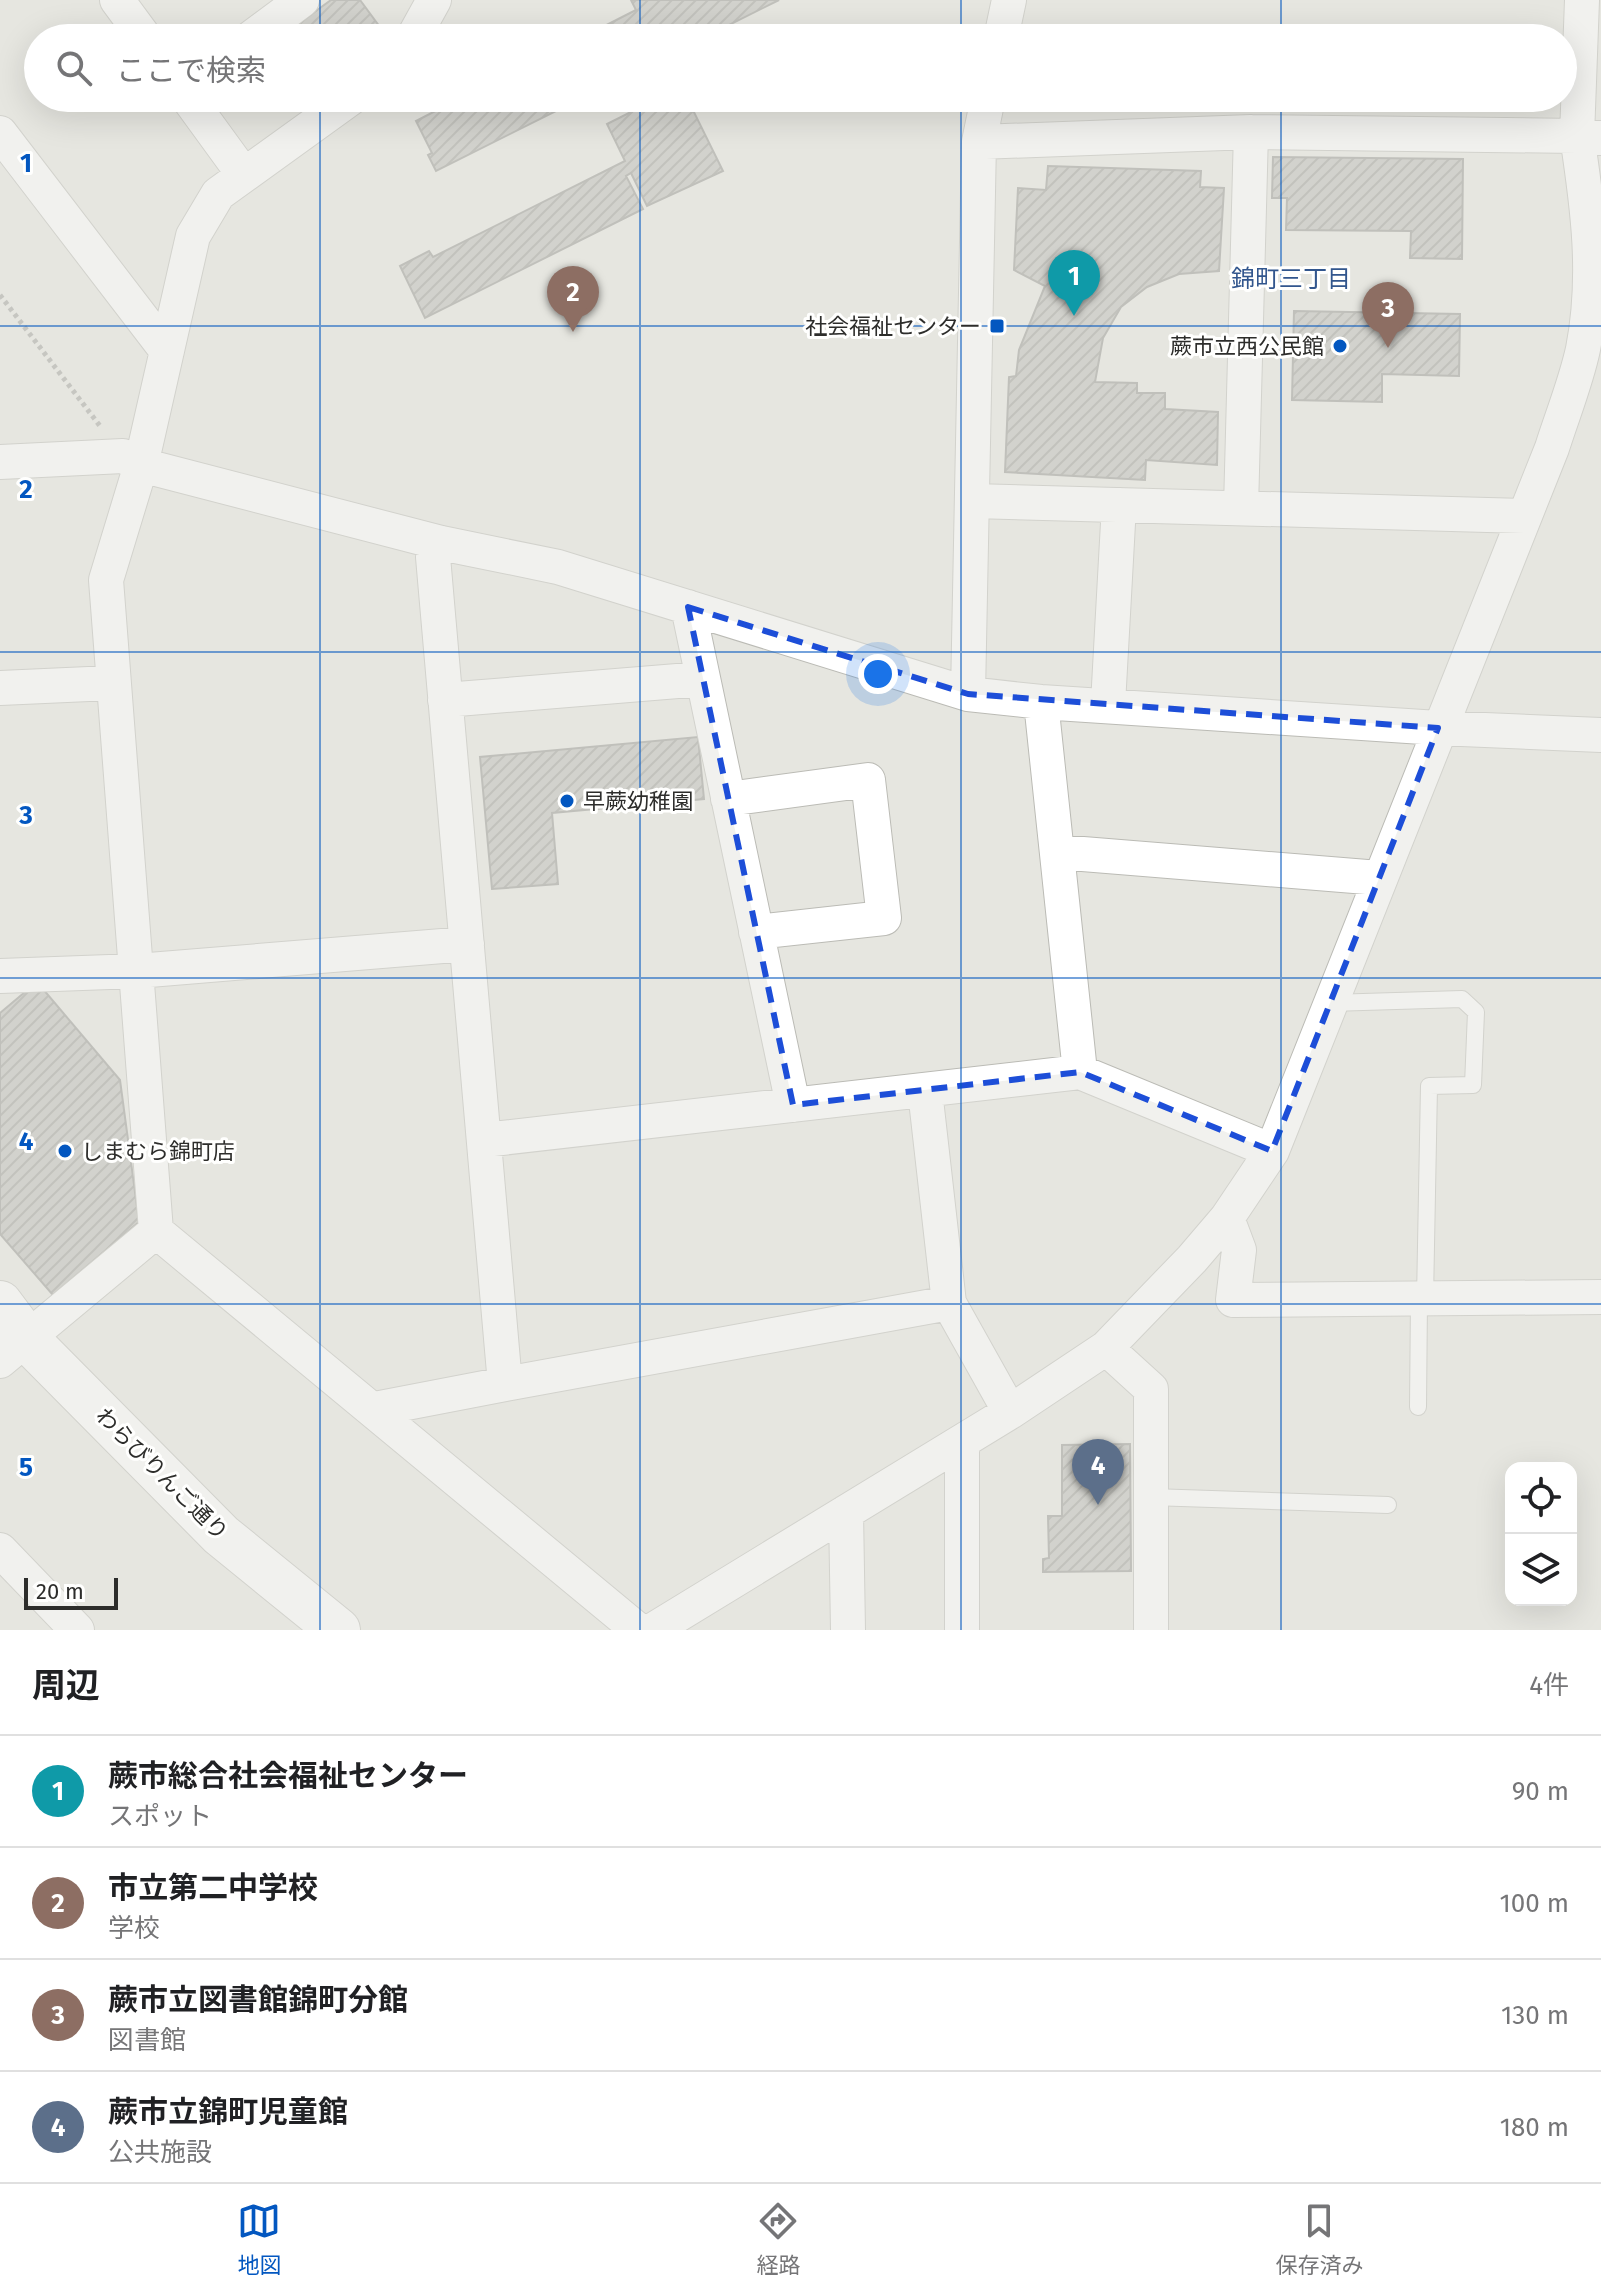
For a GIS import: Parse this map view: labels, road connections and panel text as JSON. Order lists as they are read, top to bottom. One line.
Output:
{"streets":{"street":["わらびりんご通り"]},"districts":["錦町三丁目"],"places":{"transit":["社会福祉センター"],"other":["蕨市立西公民館","早蕨幼稚園","しまむら錦町店"]},"scale_bar":"20 m","page":{"search":"ここで検索","pins":["1","2","3","4"],"scale":"20 m","heading":["周辺","4件"],"list":[{"mark":"1","name":"蕨市総合社会福祉センター","note":"スポット","value":"90 m"},{"mark":"2","name":"市立第二中学校","note":"学校","value":"100 m"},{"mark":"3","name":"蕨市立図書館錦町分館","note":"図書館","value":"130 m"},{"mark":"4","name":"蕨市立錦町児童館","note":"公共施設","value":"180 m"}],"nav":["地図","経路","保存済み"]},"grid":{"rows":["1","2","3","4","5"]}}
